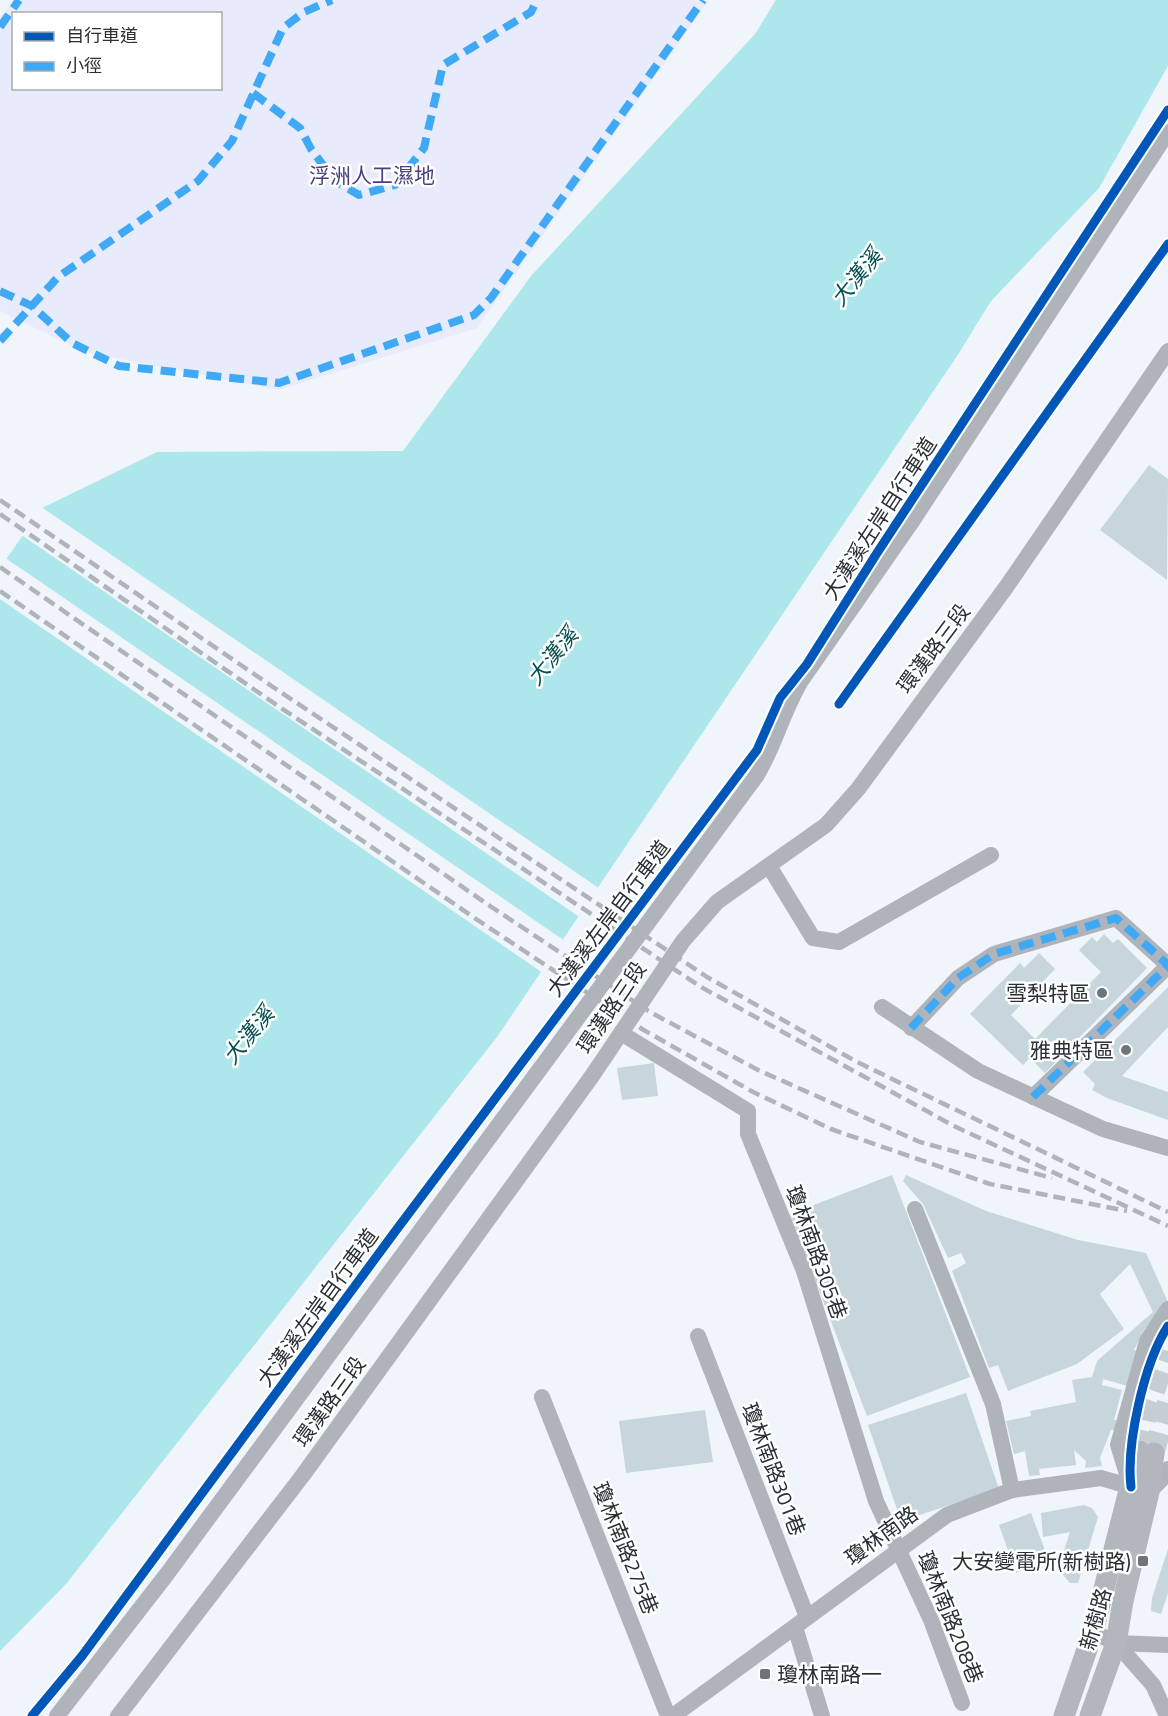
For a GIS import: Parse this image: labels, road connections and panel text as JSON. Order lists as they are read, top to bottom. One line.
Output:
{"streets":{"main road":["新樹路"],"street":["環漢路三段","瓊林南路305巷","瓊林南路301巷","瓊林南路","瓊林南路275巷","瓊林南路208巷"],"cycle path":["大漢溪左岸自行車道"]},"crossings":[["環漢路三段","瓊林南路305巷"],["瓊林南路305巷","瓊林南路"],["瓊林南路305巷","瓊林南路208巷"],["瓊林南路301巷","瓊林南路"],["瓊林南路","瓊林南路208巷"],["瓊林南路","新樹路"]],"water":["大漢溪"],"parks":["浮洲人工濕地"],"places":{"other":["雪梨特區","雅典特區"],"transit":["大安變電所(新樹路)","瓊林南路一"]},"legend":["自行車道","小徑"]}
